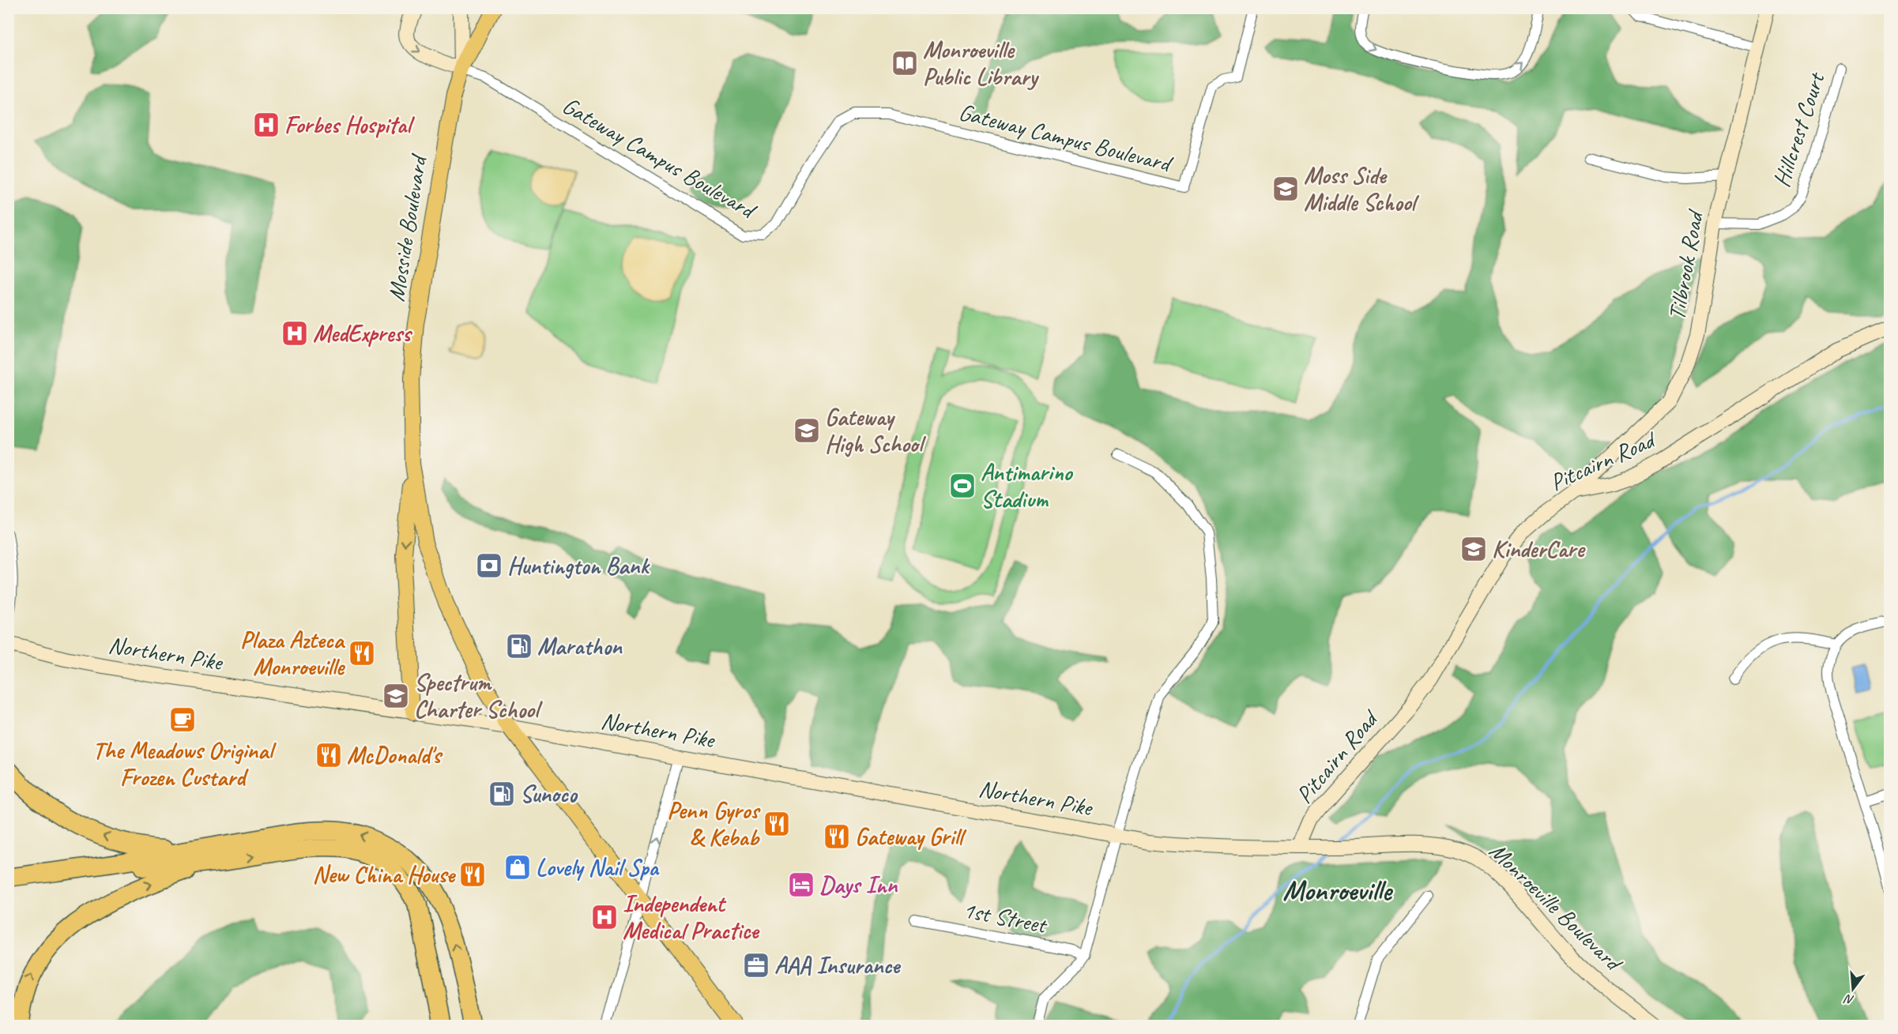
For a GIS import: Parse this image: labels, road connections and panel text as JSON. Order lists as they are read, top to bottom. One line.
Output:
{"streets":{"main road":["Mosside Boulevard","Tilbrook Road","Pitcairn Road","Northern Pike","Monroeville Boulevard"],"street":["Hillcrest Court","Gateway Campus Boulevard","1st Street"]},"crossings":[["Hillcrest Court","Tilbrook Road"],["Gateway Campus Boulevard","Mosside Boulevard"],["Mosside Boulevard","Northern Pike"],["Tilbrook Road","Pitcairn Road"],["Pitcairn Road","Northern Pike"],["Pitcairn Road","Monroeville Boulevard"],["Northern Pike","Monroeville Boulevard"]],"districts":["Monroeville"],"places":{"library":["Monroeville Public Library"],"hospital":["Forbes Hospital","MedExpress","Independent Medical Practice"],"school or university":["Moss Side Middle School","Gateway High School","KinderCare","Spectrum Charter School"],"sports":["Antimarino Stadium"],"bank":["Huntington Bank"],"fuel station":["Marathon","Sunoco"],"restaurant":["Plaza Azteca Monroeville","McDonald's","Penn Gyros & Kebab","Gateway Grill","New China House"],"cafe":["The Meadows Original Frozen Custard"],"shop":["Lovely Nail Spa"],"hotel":["Days Inn"],"office":["AAA Insurance"]},"north":"bottom"}
